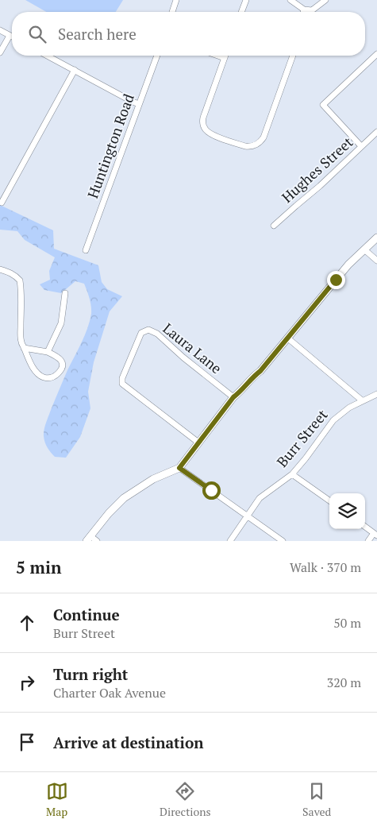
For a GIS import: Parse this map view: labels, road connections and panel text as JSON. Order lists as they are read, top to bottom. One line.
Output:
{"streets":{"street":["Huntington Road","Hughes Street","Laura Lane","Burr Street"]},"page":{"search":"Search here","heading":["5 min","Walk · 370 m"],"list":[["Continue","Burr Street","50 m"],["Turn right","Charter Oak Avenue","320 m"],"Arrive at destination"],"nav":["Map","Directions","Saved"]}}
